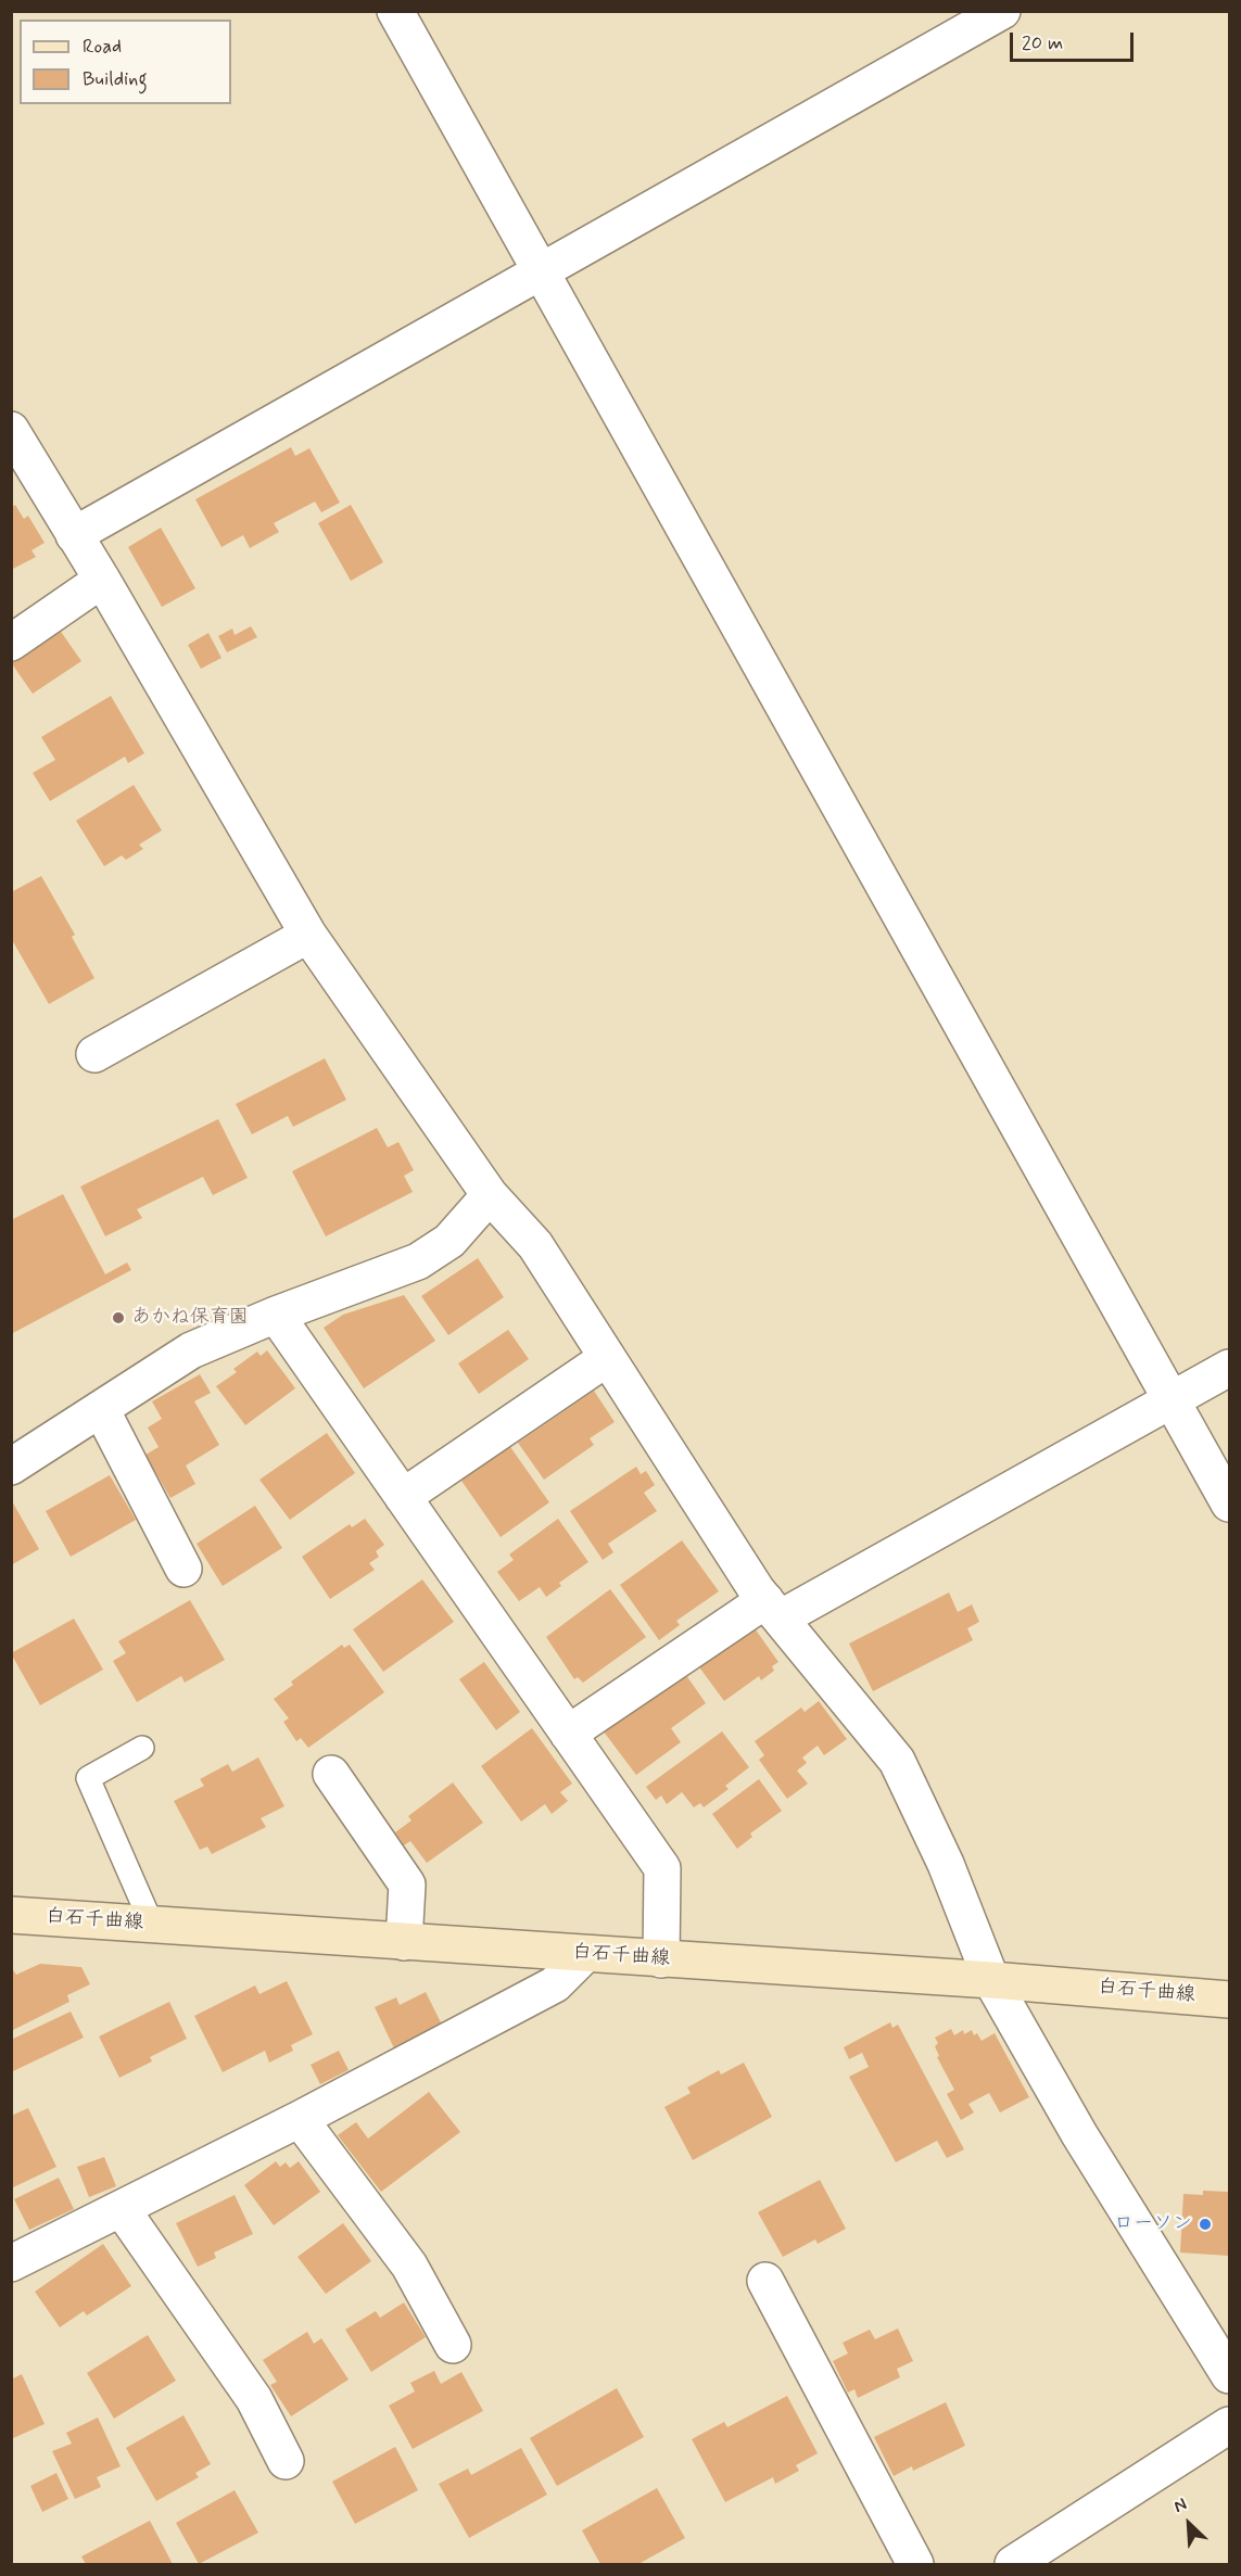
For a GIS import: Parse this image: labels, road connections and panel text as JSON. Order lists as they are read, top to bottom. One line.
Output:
{"streets":{"main road":["白石千曲線"]},"places":["あかね保育園","ローソン"],"legend":["Road","Building"],"scale_bar":"20 m","north":"top left"}
